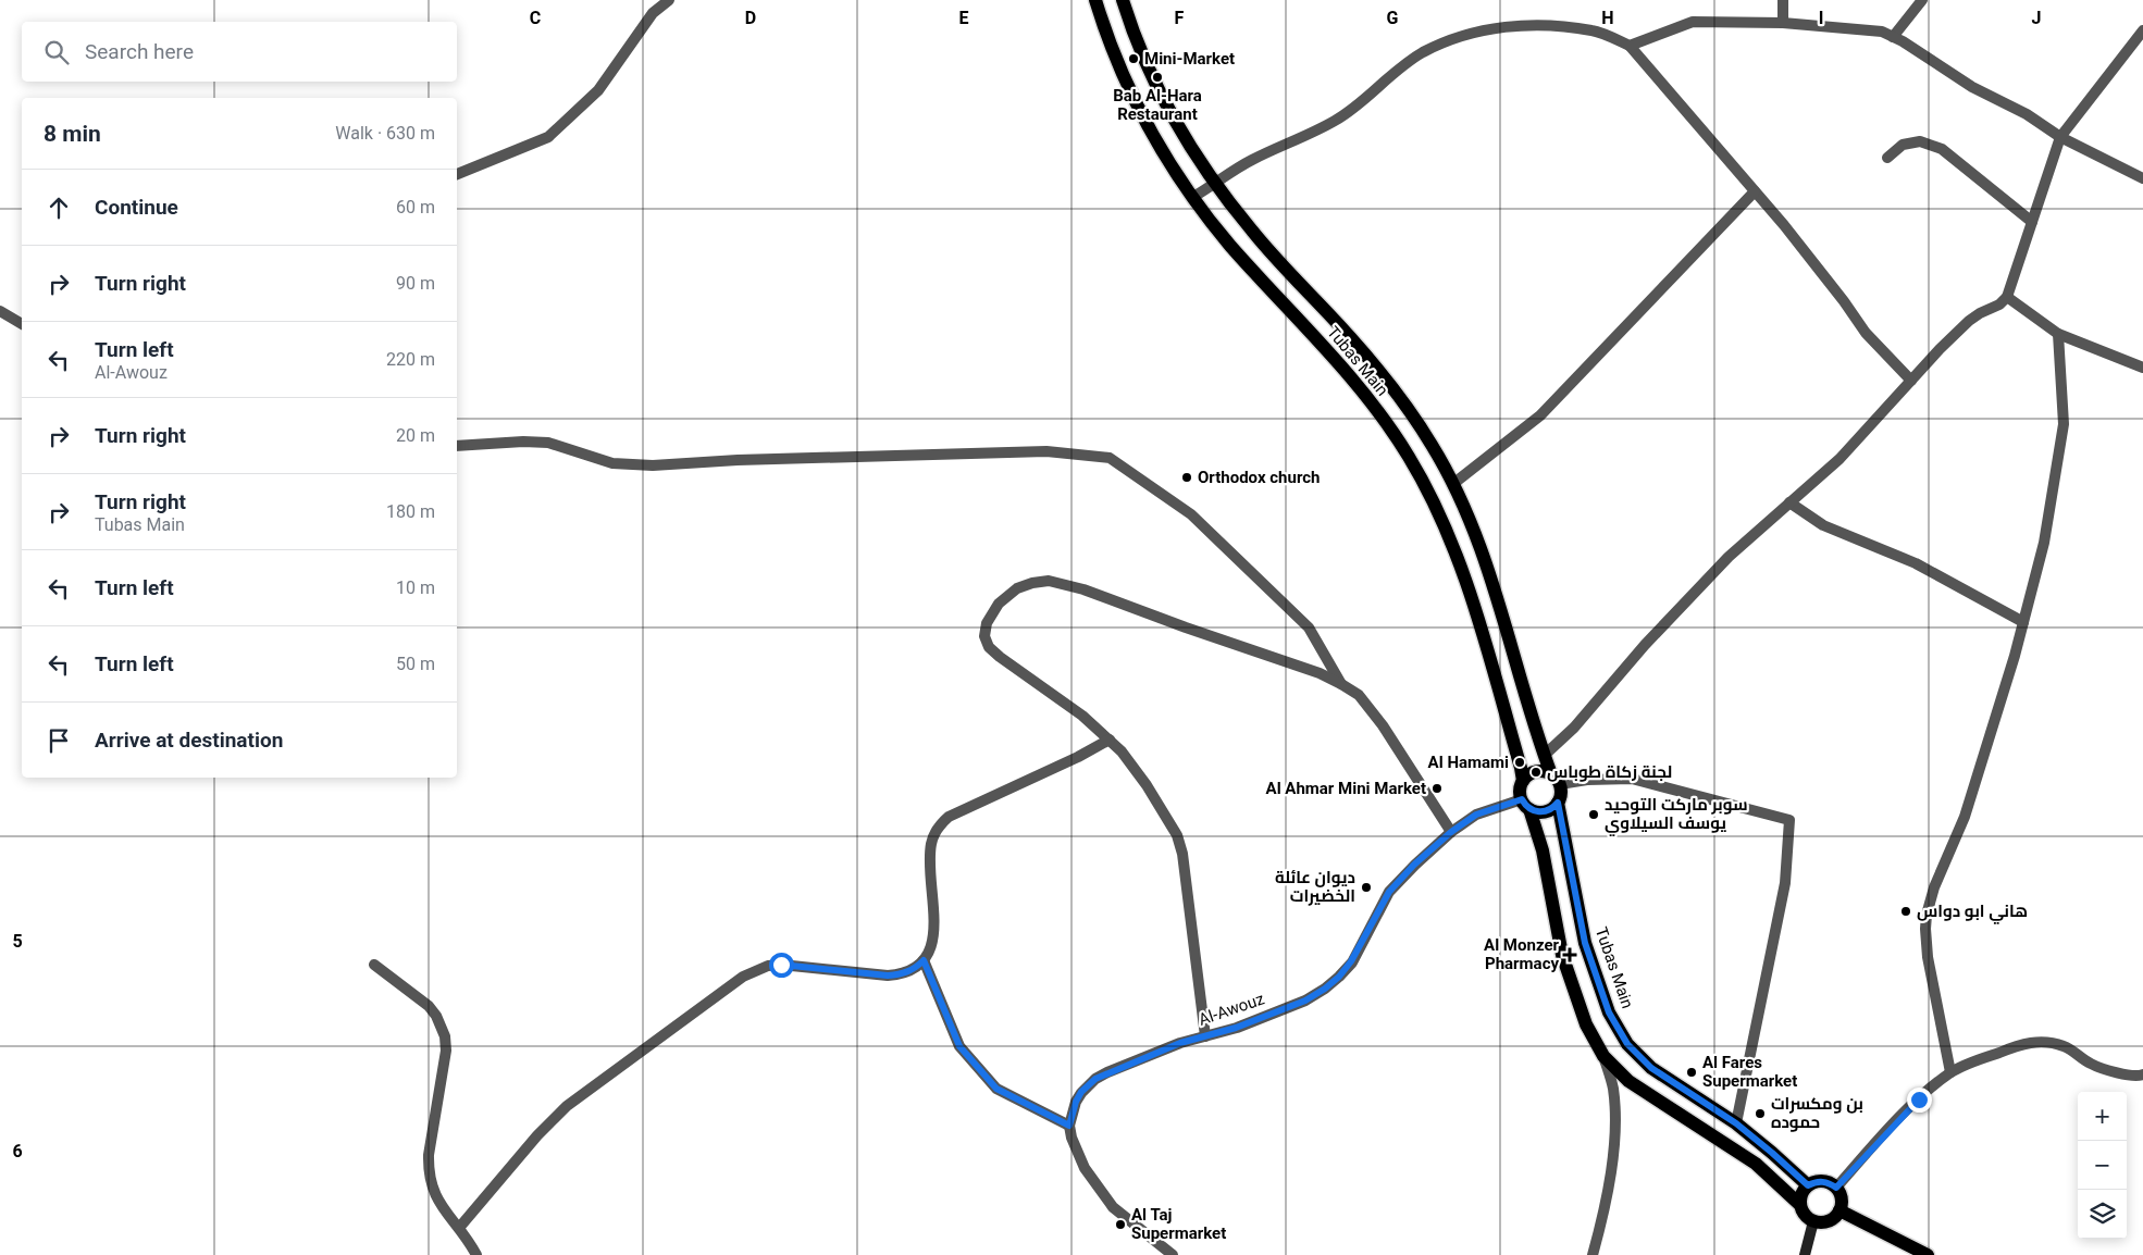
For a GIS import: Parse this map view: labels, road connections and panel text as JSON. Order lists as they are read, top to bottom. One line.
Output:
{"streets":{"main road":["Tubas Main"],"street":["Al-Awouz"]},"crossings":[["Tubas Main","Al-Awouz"]],"places":{"other":["Mini-Market","Bab Al-Hara Restaurant","Orthodox church","Al Hamami","لجنة زكاة طوباس","Al Ahmar Mini Market","سوبر ماركت التوحيد يوسف السيلاوي","ديوان عائلة الخضيرات","هاني ابو دواس","Al Fares Supermarket","بن ومكسرات حموده","Al Taj Supermarket"],"health":["Al Monzer Pharmacy"]},"page":{"search":"Search here","heading":["8 min","Walk · 630 m"],"list":[["Continue","60 m"],["Turn right","90 m"],["Turn left","Al-Awouz","220 m"],["Turn right","20 m"],["Turn right","Tubas Main","180 m"],["Turn left","10 m"],["Turn left","50 m"],"Arrive at destination"],"map_buttons":["+","−"]},"grid":{"columns":["C","D","E","F","G","H","I","J"],"rows":["5","6"]}}
